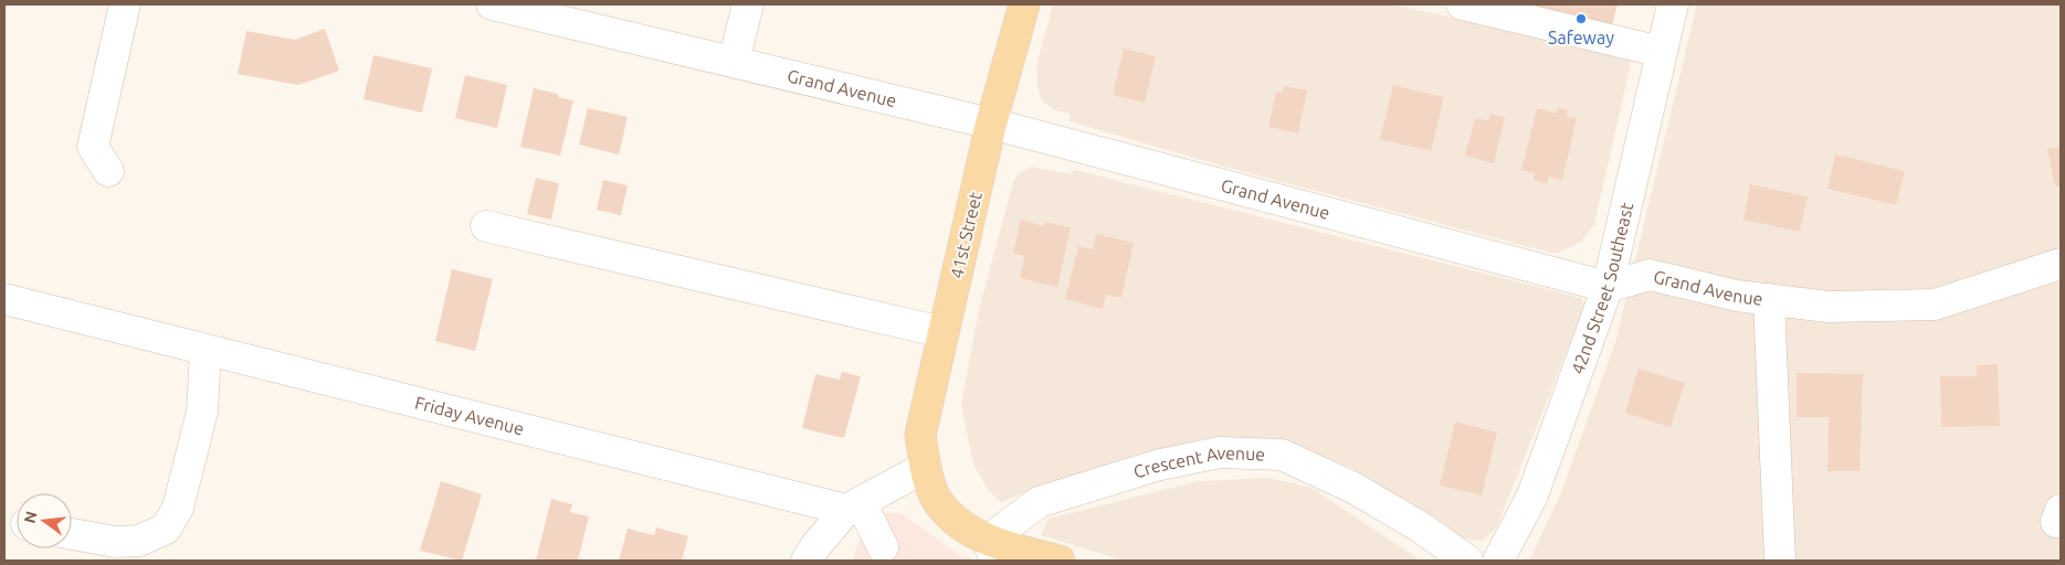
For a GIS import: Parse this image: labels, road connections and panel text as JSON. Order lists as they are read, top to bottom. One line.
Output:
{"streets":{"main road":["41st Street"],"street":["Grand Avenue","42nd Street Southeast","Friday Avenue","Crescent Avenue"]},"crossings":[["Grand Avenue","41st Street"],["Grand Avenue","42nd Street Southeast"],["41st Street","Crescent Avenue"]],"places":["Safeway"],"north":"left"}
